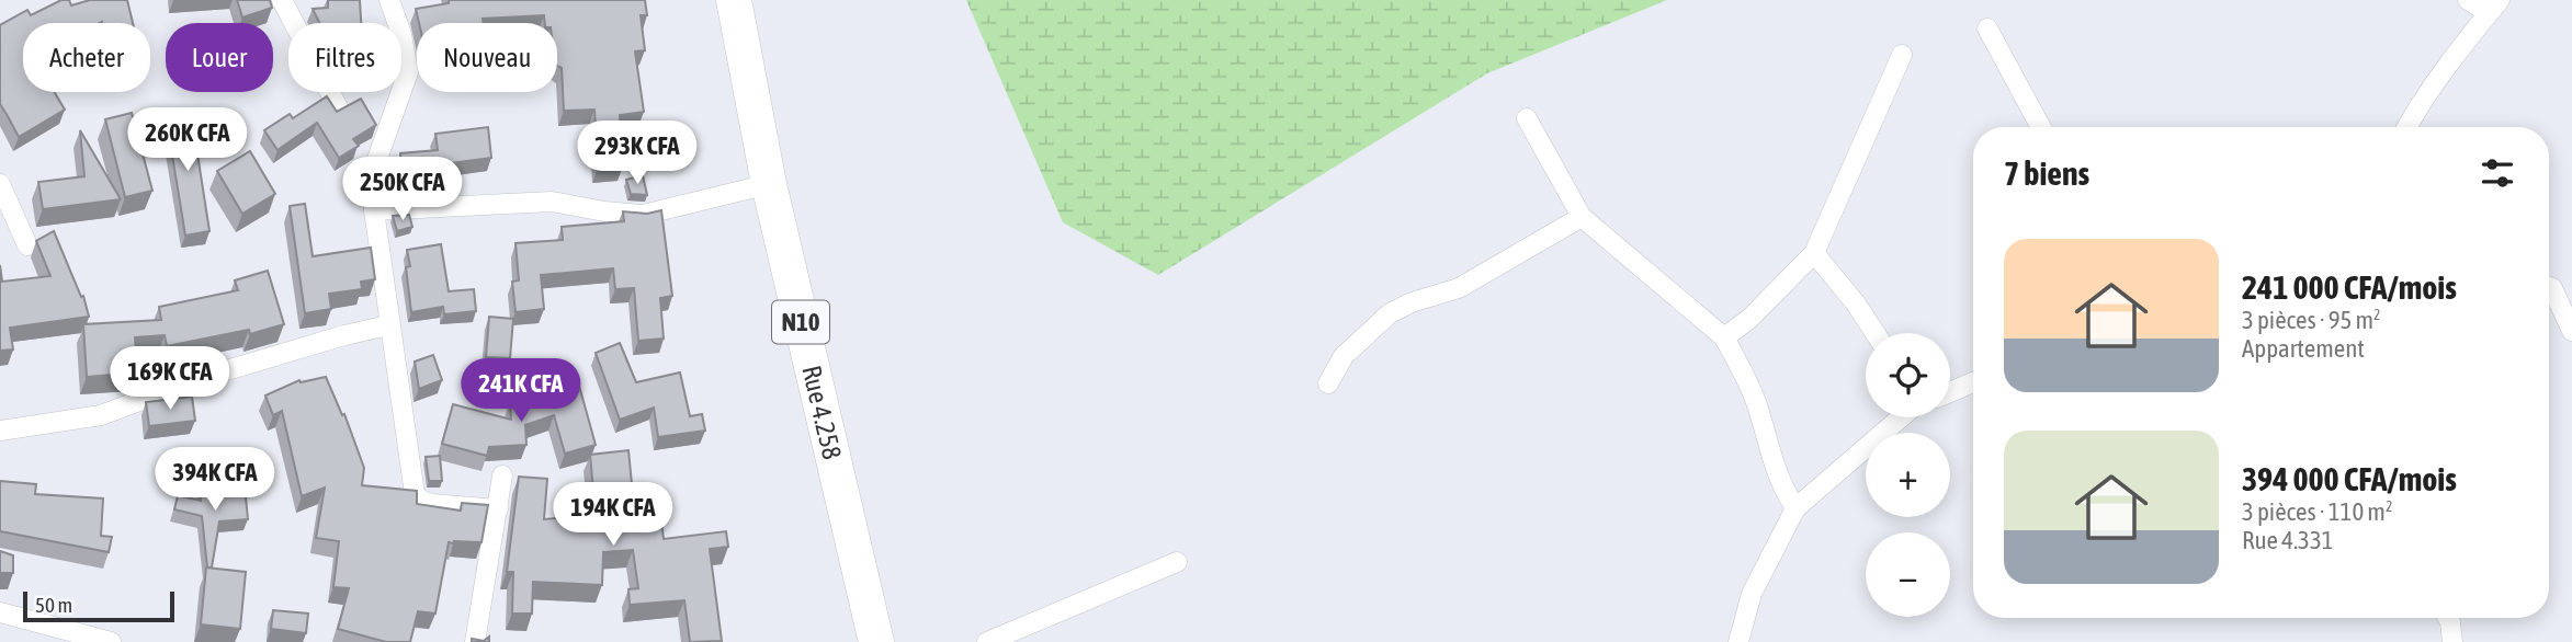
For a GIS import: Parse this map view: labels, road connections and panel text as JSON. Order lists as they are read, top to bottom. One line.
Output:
{"streets":{"highway":["N10","Rue 4.258"]},"scale_bar":"50 m","page":{"chip":["Acheter","Louer","Filtres","Nouveau"],"price":["260K CFA","293K CFA","250K CFA","169K CFA","241K CFA","394K CFA","194K CFA"],"heading":"7 biens","list":[{"name":"241 000 CFA/mois","note":"3 pièces · 95 m² · Appartement"},{"name":"394 000 CFA/mois","note":"3 pièces · 110 m² · Rue 4.331"}],"map_buttons":["+","−"],"scale":"50 m"}}
